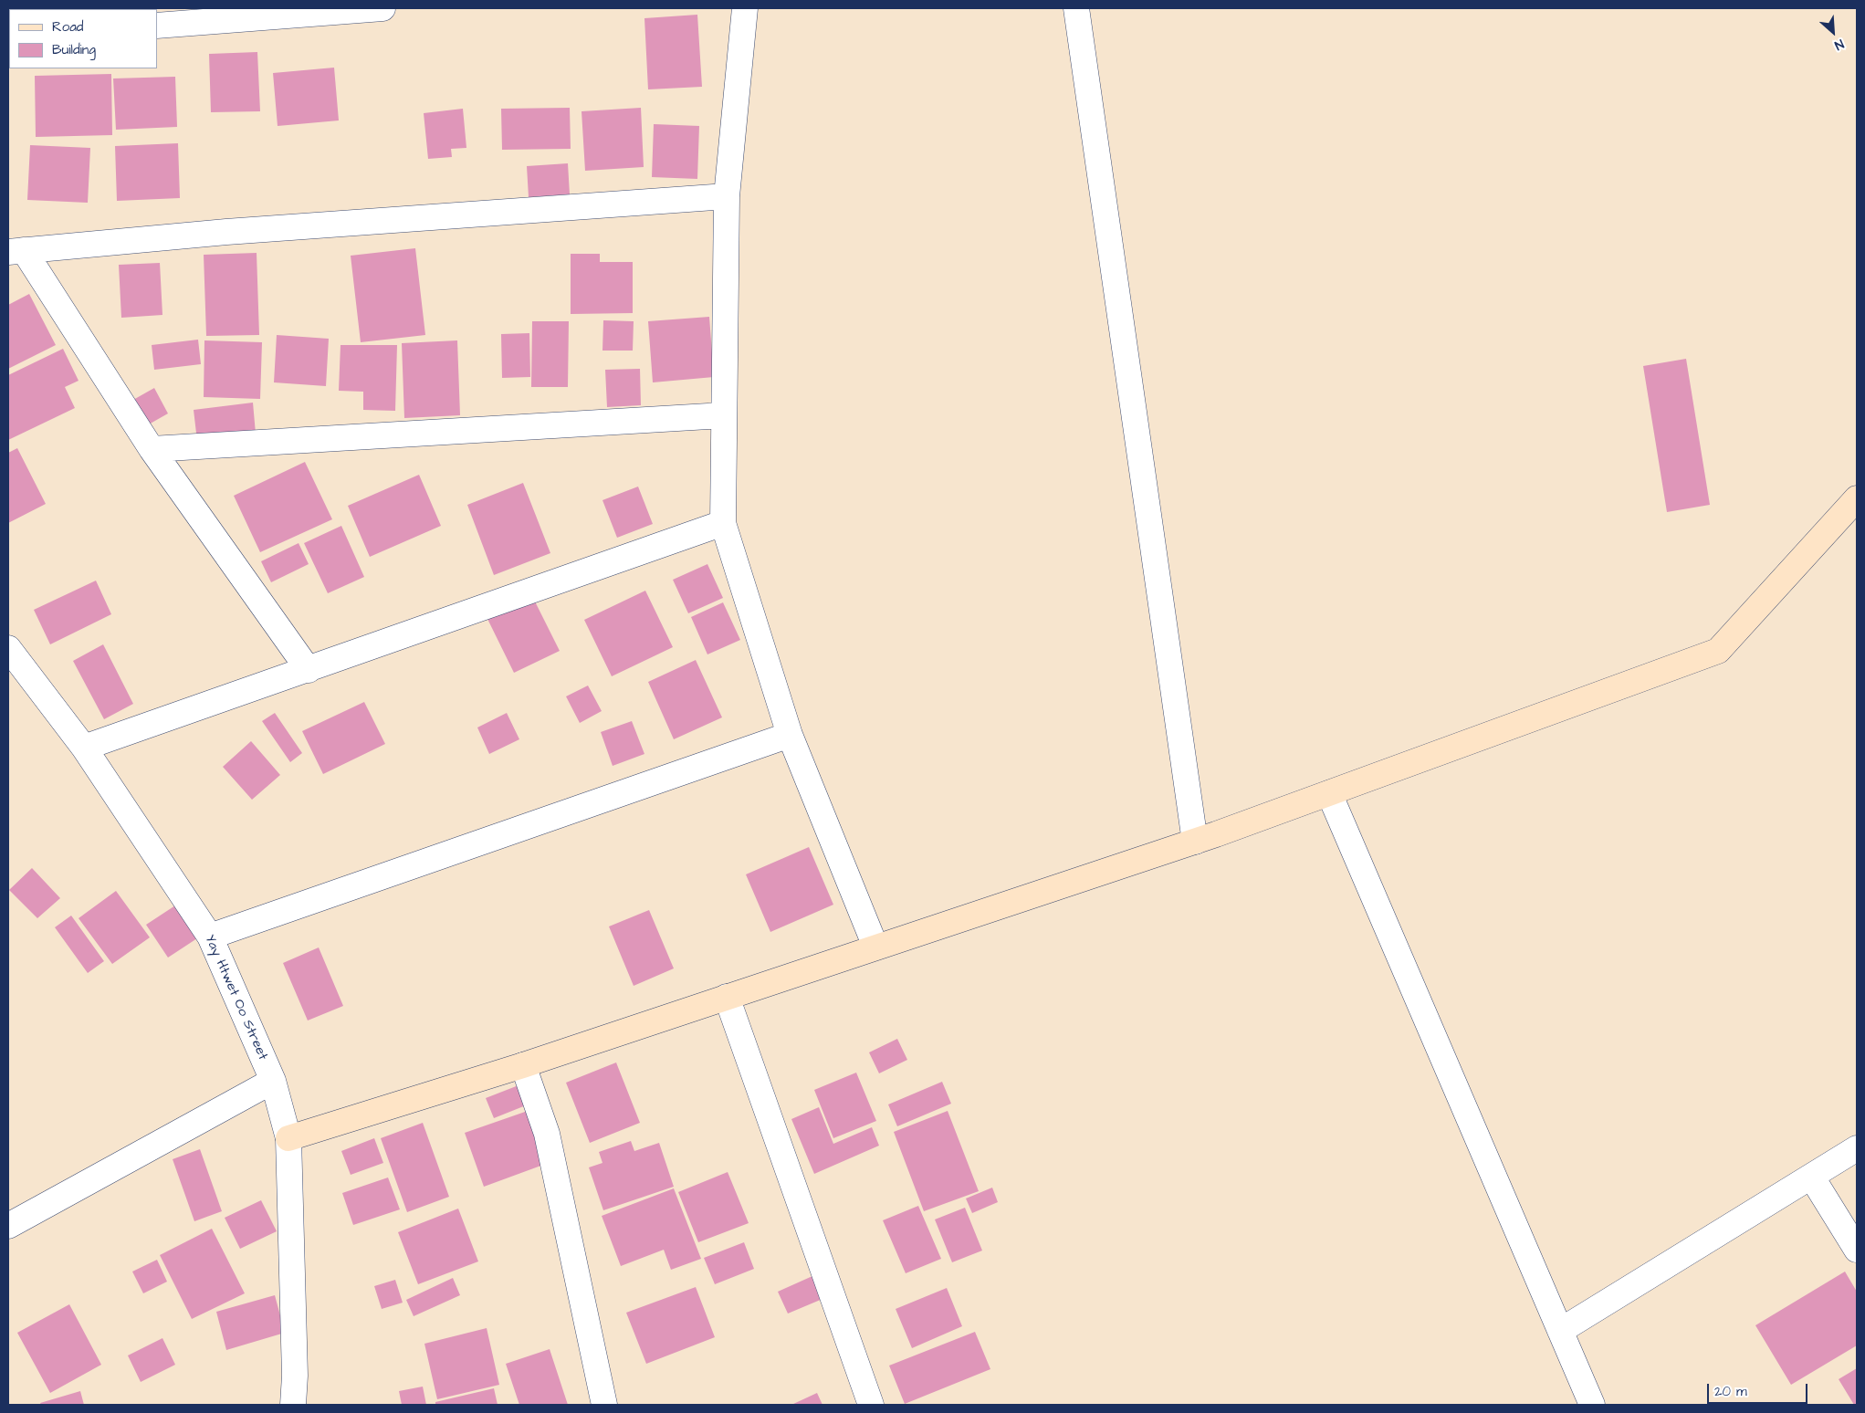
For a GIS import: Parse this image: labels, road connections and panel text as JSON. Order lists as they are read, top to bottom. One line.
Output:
{"streets":{"street":["Yay Htwet Oo Street"]},"legend":["Road","Building"],"scale_bar":"20 m","north":"bottom right"}
